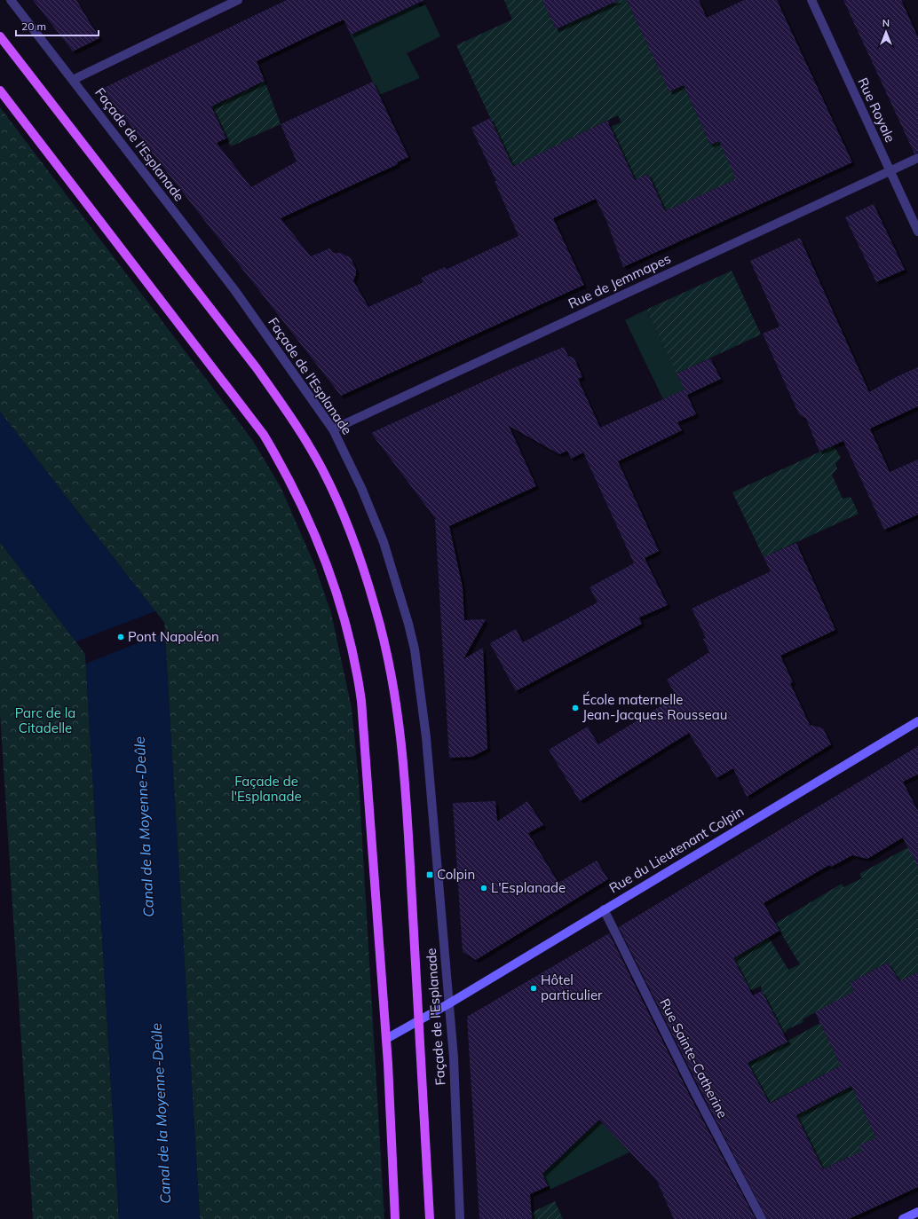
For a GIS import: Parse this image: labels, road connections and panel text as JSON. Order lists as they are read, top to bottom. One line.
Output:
{"streets":{"main road":["Façade de l'Esplanade"],"street":["Rue Royale","Rue de Jemmapes","Rue du Lieutenant Colpin","Rue Sainte-Catherine"]},"crossings":[["Rue Royale","Rue de Jemmapes"],["Façade de l'Esplanade","Rue de Jemmapes"],["Façade de l'Esplanade","Rue du Lieutenant Colpin"],["Rue du Lieutenant Colpin","Rue Sainte-Catherine"]],"water":["Canal de la Moyenne-Deûle"],"parks":["Parc de la Citadelle","Façade de l'Esplanade"],"places":{"other":["Pont Napoléon","École maternelle Jean-Jacques Rousseau","L'Esplanade","Hôtel particulier"],"transit":["Colpin"]},"scale_bar":"20 m","north":"top"}
